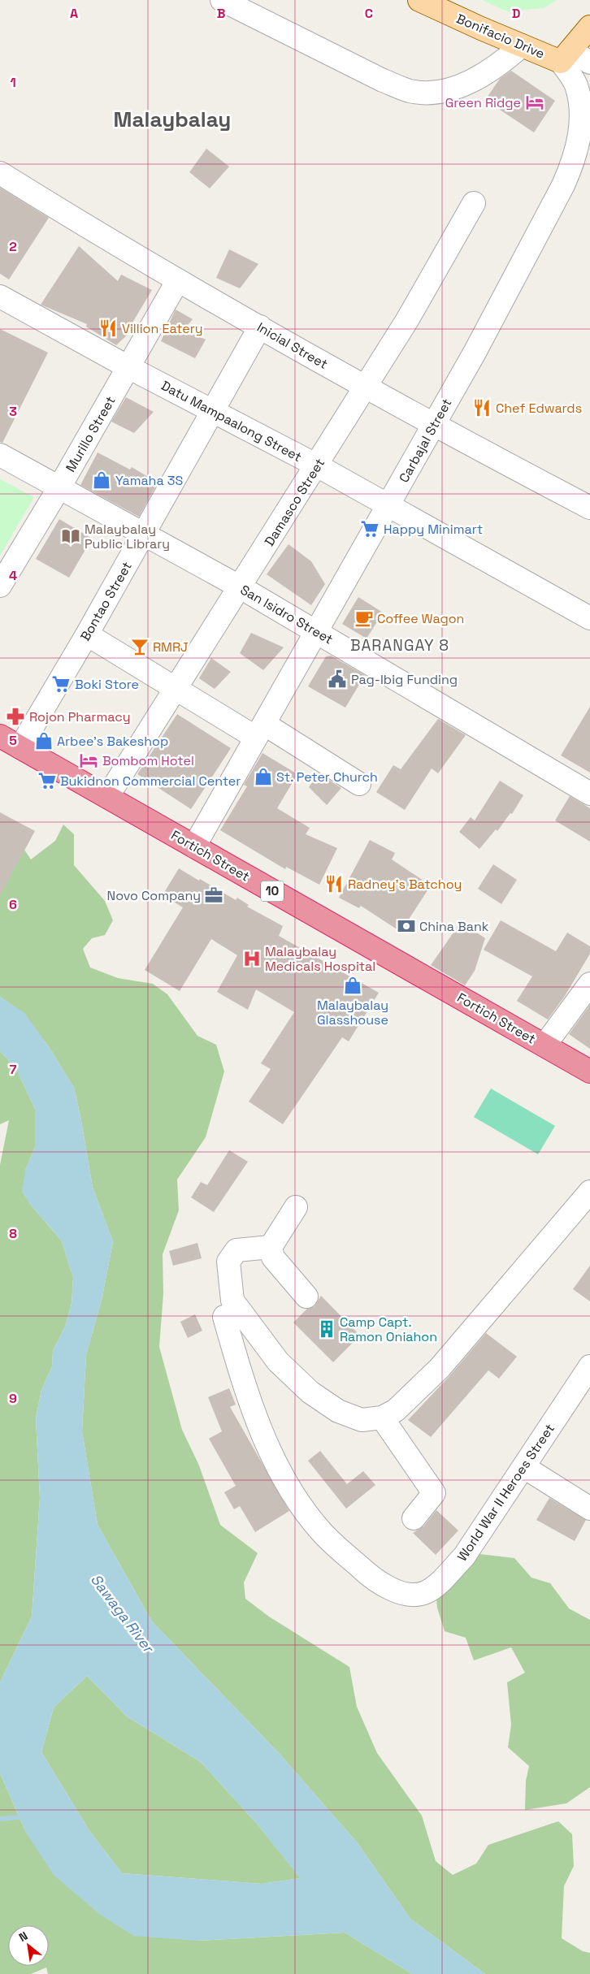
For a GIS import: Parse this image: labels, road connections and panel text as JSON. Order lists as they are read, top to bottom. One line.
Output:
{"streets":{"highway":["Fortich Street","10"],"main road":["Bonifacio Drive"],"street":["Inicial Street","Datu Mampaalong Street","Murillo Street","Carbajal Street","Damasco Street","Bontao Street","San Isidro Street","World War II Heroes Street"]},"crossings":[["Bonifacio Drive","Carbajal Street"],["Inicial Street","Murillo Street"],["Inicial Street","Carbajal Street"],["Inicial Street","Damasco Street"],["Inicial Street","Bontao Street"],["Datu Mampaalong Street","Murillo Street"],["Datu Mampaalong Street","Carbajal Street"],["Datu Mampaalong Street","Damasco Street"],["Datu Mampaalong Street","Bontao Street"],["Murillo Street","San Isidro Street"],["Carbajal Street","San Isidro Street"],["Carbajal Street","Fortich Street"],["Damasco Street","San Isidro Street"],["Damasco Street","Fortich Street"],["Bontao Street","San Isidro Street"],["Bontao Street","Fortich Street"]],"districts":["Malaybalay","BARANGAY 8"],"water":["Sawaga River"],"places":{"hotel":["Green Ridge","Bombom Hotel"],"restaurant":["Villion Eatery","Chef Edwards","Radney's Batchoy"],"shop":["Yamaha 3S","Arbee's Bakeshop","St. Peter Church","Malaybalay Glasshouse"],"supermarket":["Happy Minimart","Boki Store","Bukidnon Commercial Center"],"library":["Malaybalay Public Library"],"cafe":["Coffee Wagon"],"bar":["RMRJ"],"public building":["Pag-Ibig Funding"],"pharmacy":["Rojon Pharmacy"],"office":["Novo Company"],"bank":["China Bank"],"hospital":["Malaybalay Medicals Hospital"],"building":["Camp Capt. Ramon Oniahon"]},"north":"top left","grid":{"columns":["A","B","C","D"],"rows":["1","2","3","4","5","6","7","8","9"]}}
